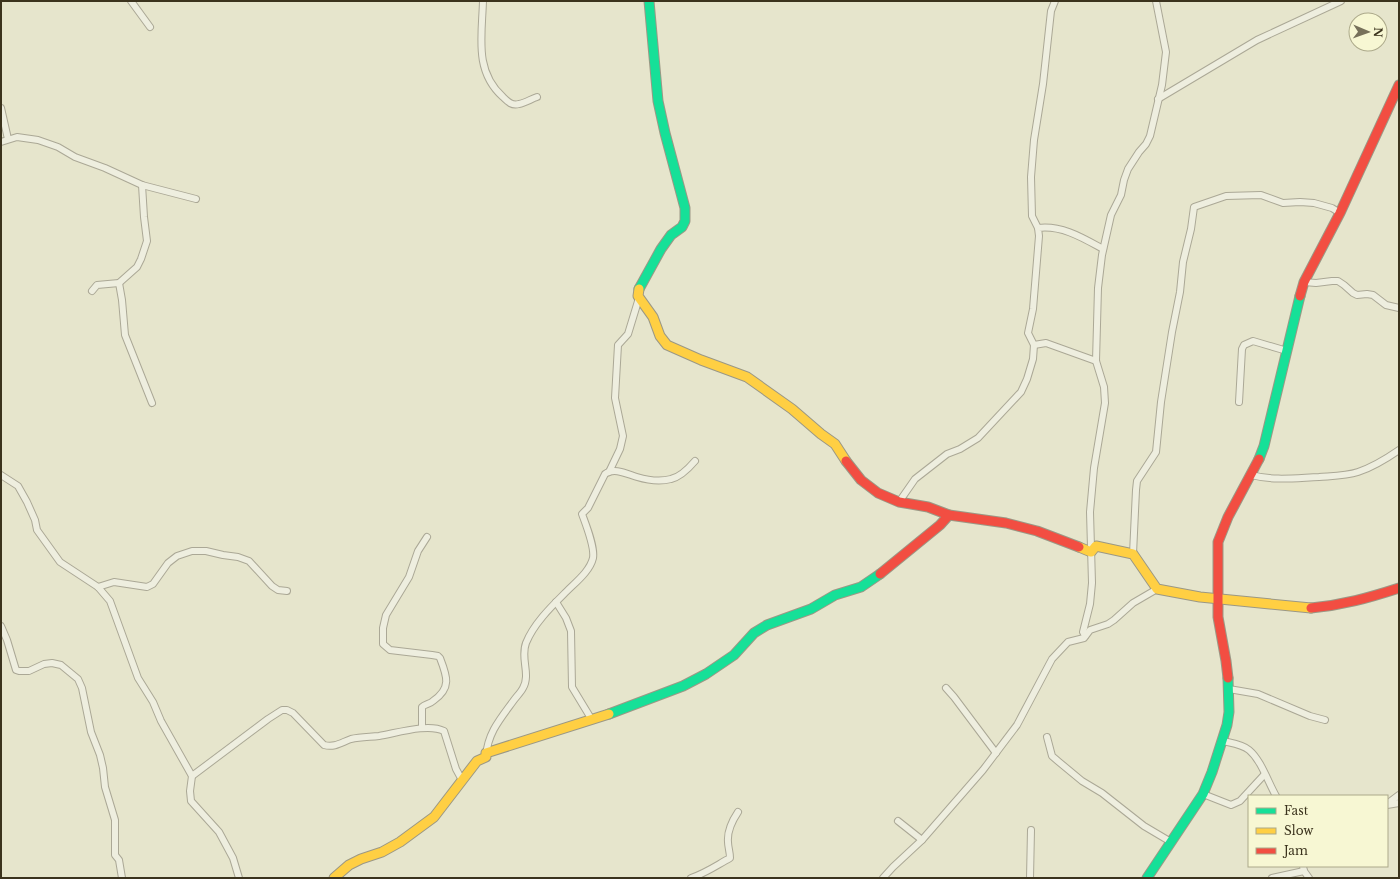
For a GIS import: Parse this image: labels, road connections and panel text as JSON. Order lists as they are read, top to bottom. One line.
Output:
{"legend":["Fast","Slow","Jam"],"north":"right"}
